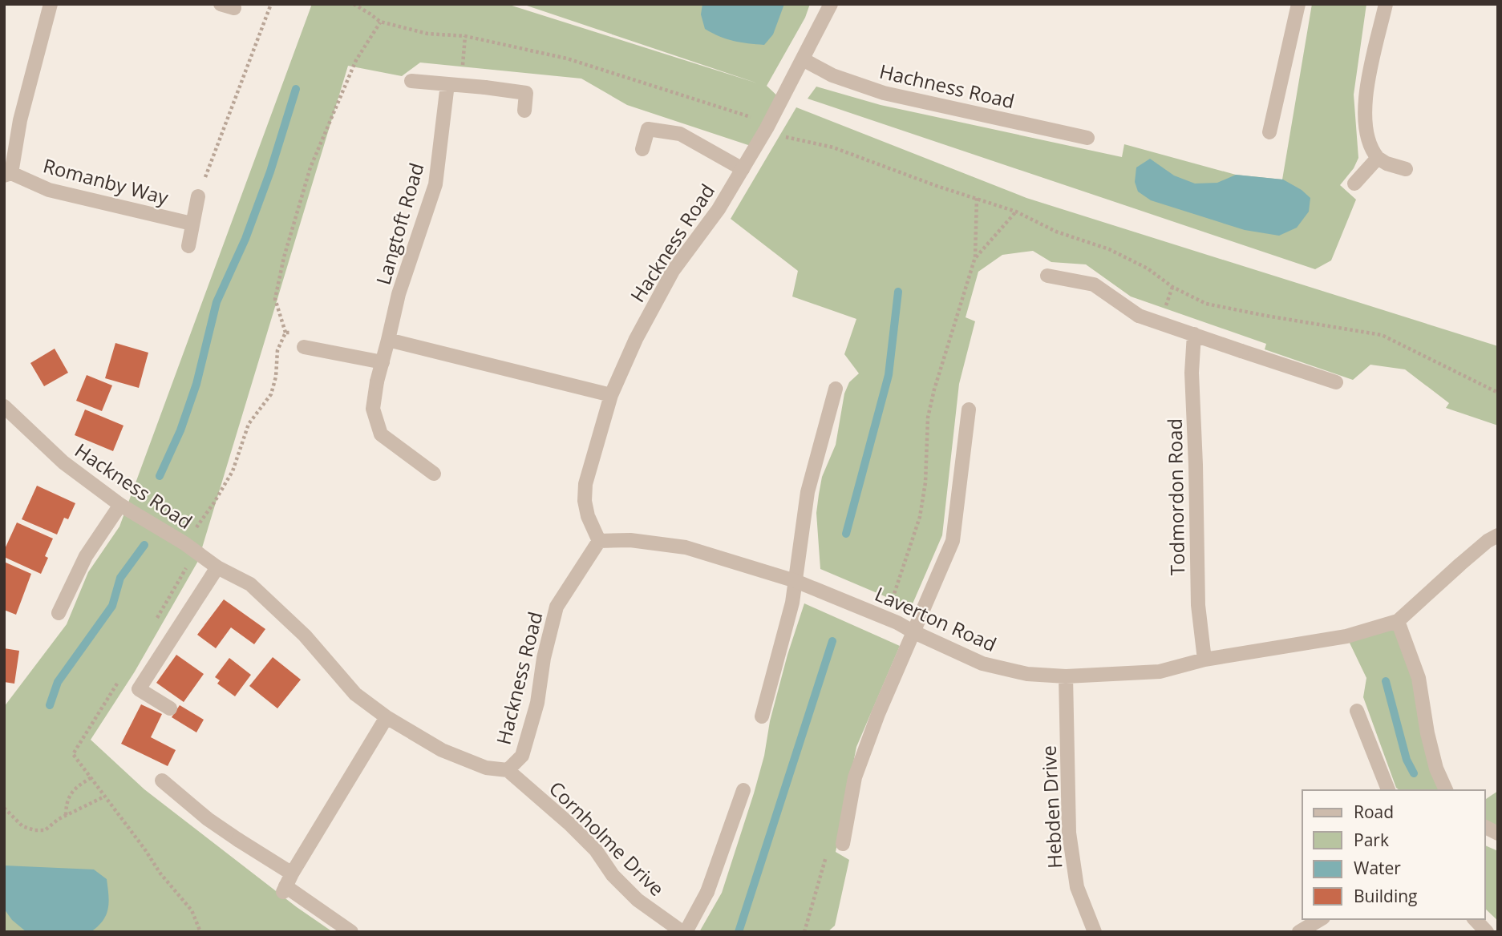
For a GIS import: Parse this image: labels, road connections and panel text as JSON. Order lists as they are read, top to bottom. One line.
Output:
{"streets":{"street":["Hachness Road","Romanby Way","Langtoft Road","Hackness Road","Todmordon Road","Laverton Road","Hebden Drive","Cornholme Drive"]},"crossings":[["Hachness Road","Hackness Road"],["Hackness Road","Laverton Road"],["Hackness Road","Cornholme Drive"],["Todmordon Road","Laverton Road"],["Laverton Road","Hebden Drive"]],"legend":["Road","Park","Water","Building"]}
